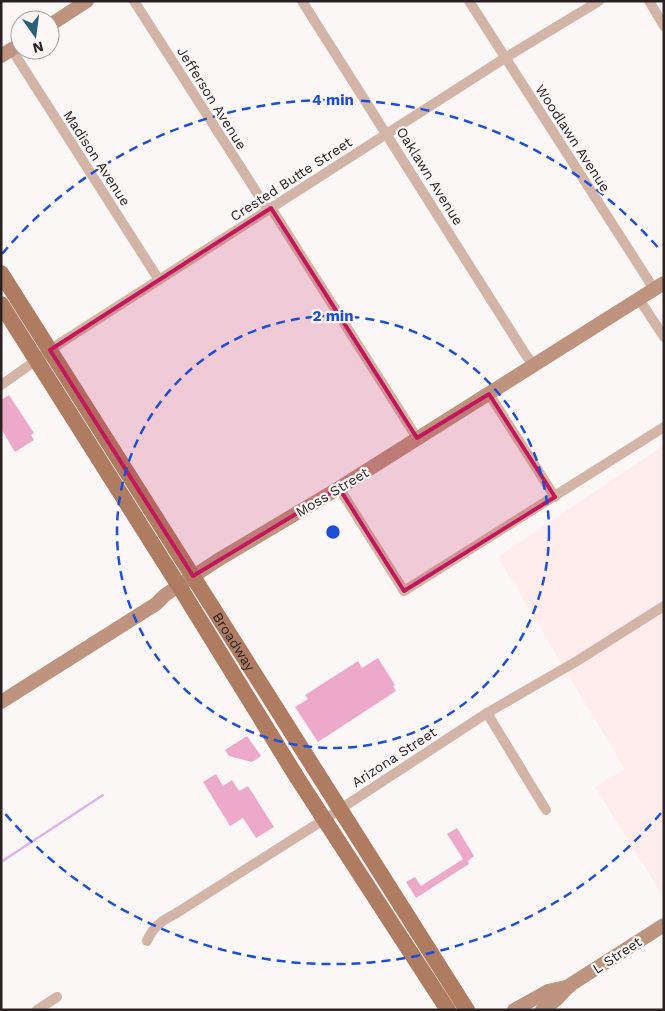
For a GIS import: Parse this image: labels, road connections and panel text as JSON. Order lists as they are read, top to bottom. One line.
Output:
{"streets":{"main road":["Broadway"],"street":["Jefferson Avenue","Woodlawn Avenue","Madison Avenue","Oaklawn Avenue","Crested Butte Street","Moss Street","Arizona Street","L Street"]},"crossings":[["Jefferson Avenue","Crested Butte Street"],["Jefferson Avenue","Moss Street"],["Woodlawn Avenue","Crested Butte Street"],["Woodlawn Avenue","Moss Street"],["Madison Avenue","Crested Butte Street"],["Oaklawn Avenue","Crested Butte Street"],["Oaklawn Avenue","Moss Street"],["Crested Butte Street","Broadway"],["Moss Street","Broadway"],["Broadway","Arizona Street"]],"north":"bottom","rings":["4 min","2 min"]}
